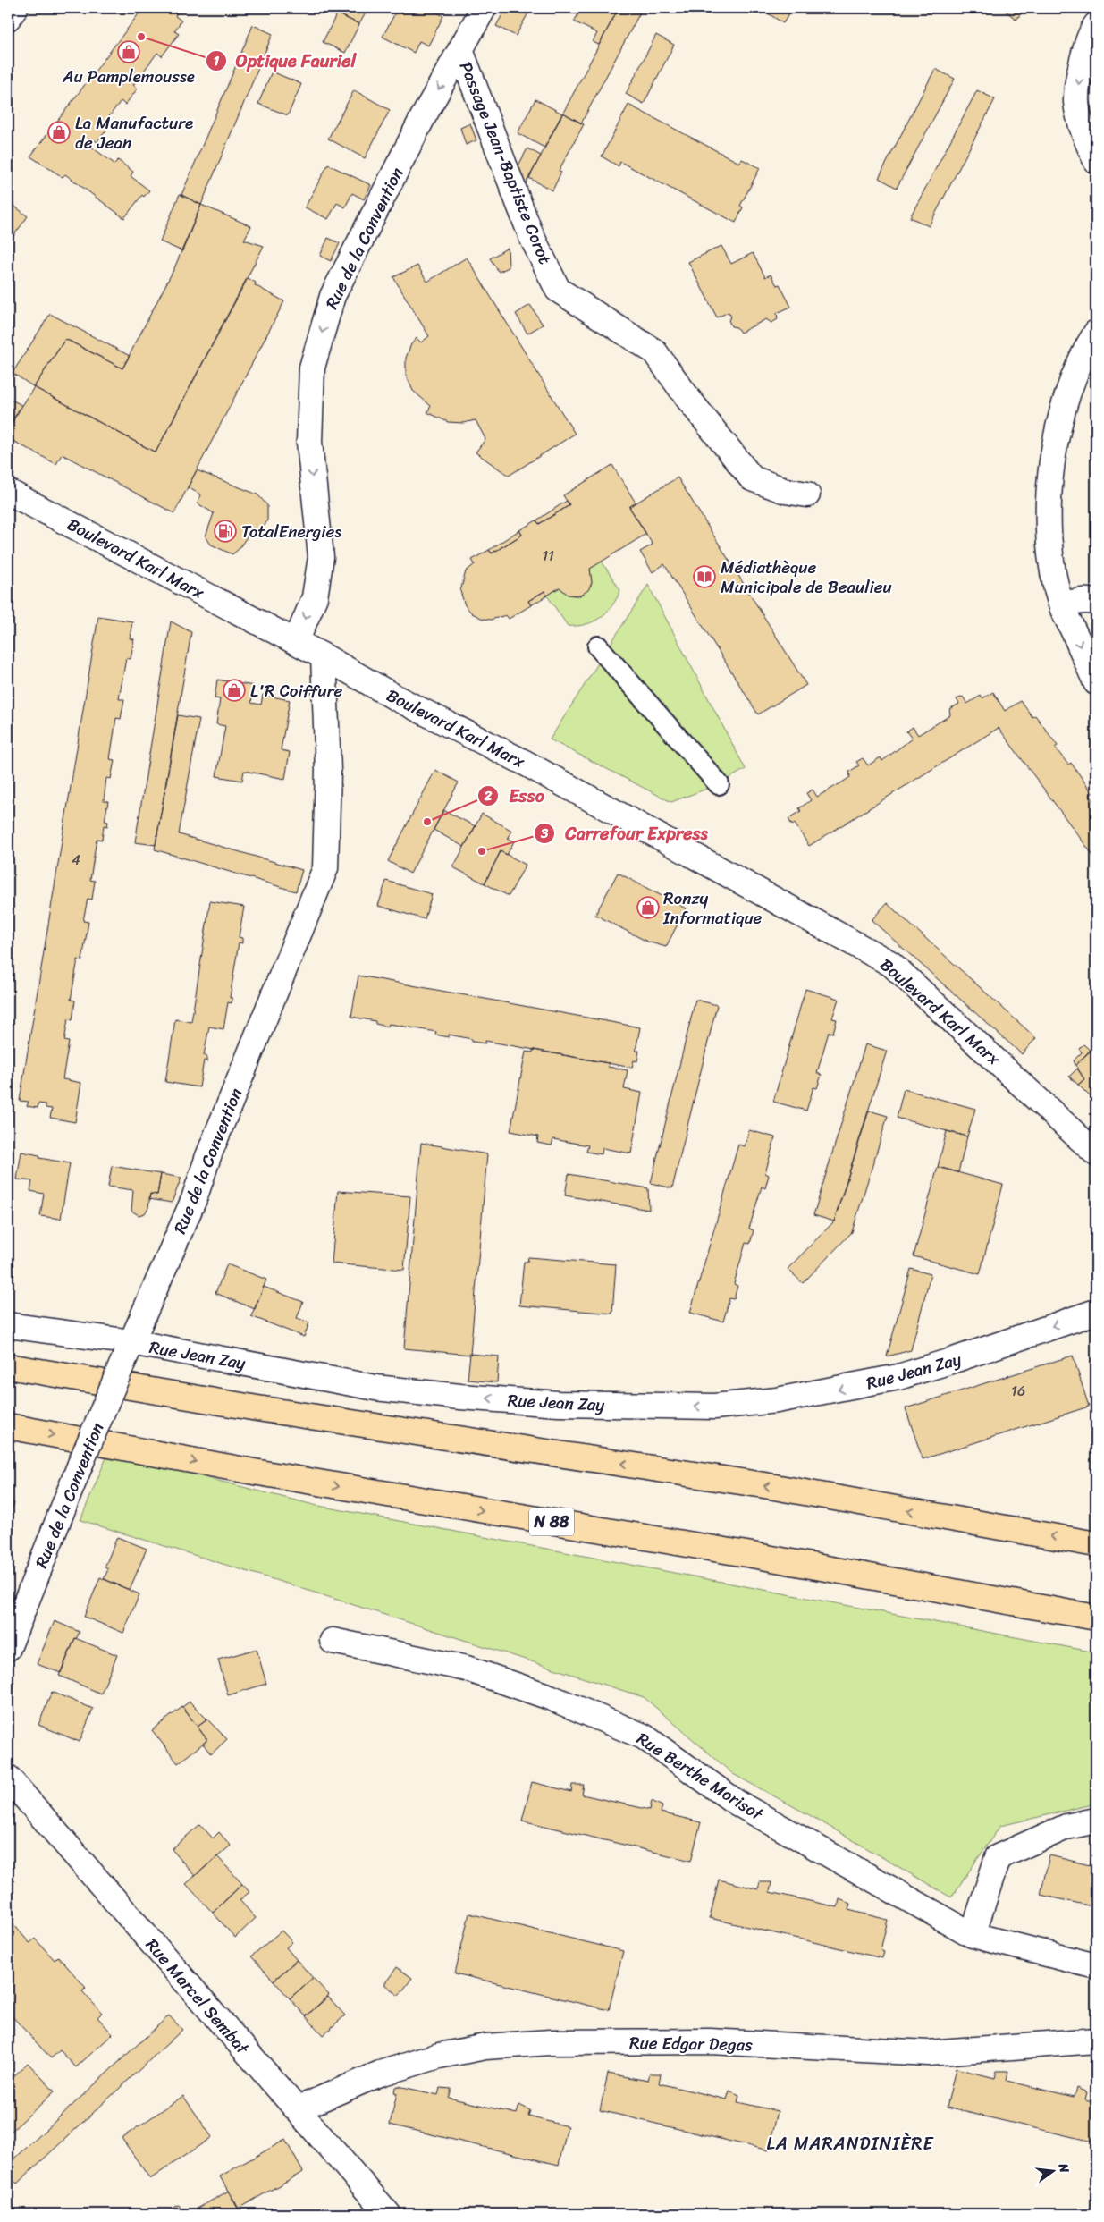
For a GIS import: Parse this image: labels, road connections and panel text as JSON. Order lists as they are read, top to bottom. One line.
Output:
{"streets":{"highway":["N 88"],"street":["Passage Jean-Baptiste Corot","Rue de la Convention","Boulevard Karl Marx","Rue Jean Zay","Rue Berthe Morisot","Rue Marcel Sembat","Rue Edgar Degas"]},"crossings":[["Passage Jean-Baptiste Corot","Rue de la Convention"],["Rue de la Convention","Boulevard Karl Marx"],["Rue de la Convention","Rue Jean Zay"],["Rue Marcel Sembat","Rue Edgar Degas"]],"one_way":["Rue de la Convention","Rue Jean Zay"],"districts":["LA MARANDINIÈRE"],"places":{"other":["Optique Fauriel","Esso","Carrefour Express"],"shop":["Au Pamplemousse","La Manufacture de Jean","L'R Coiffure","Ronzy Informatique"],"fuel station":["TotalEnergies"],"library":["Médiathèque Municipale de Beaulieu"]},"house_numbers":["11","4","16"],"north":"right"}
